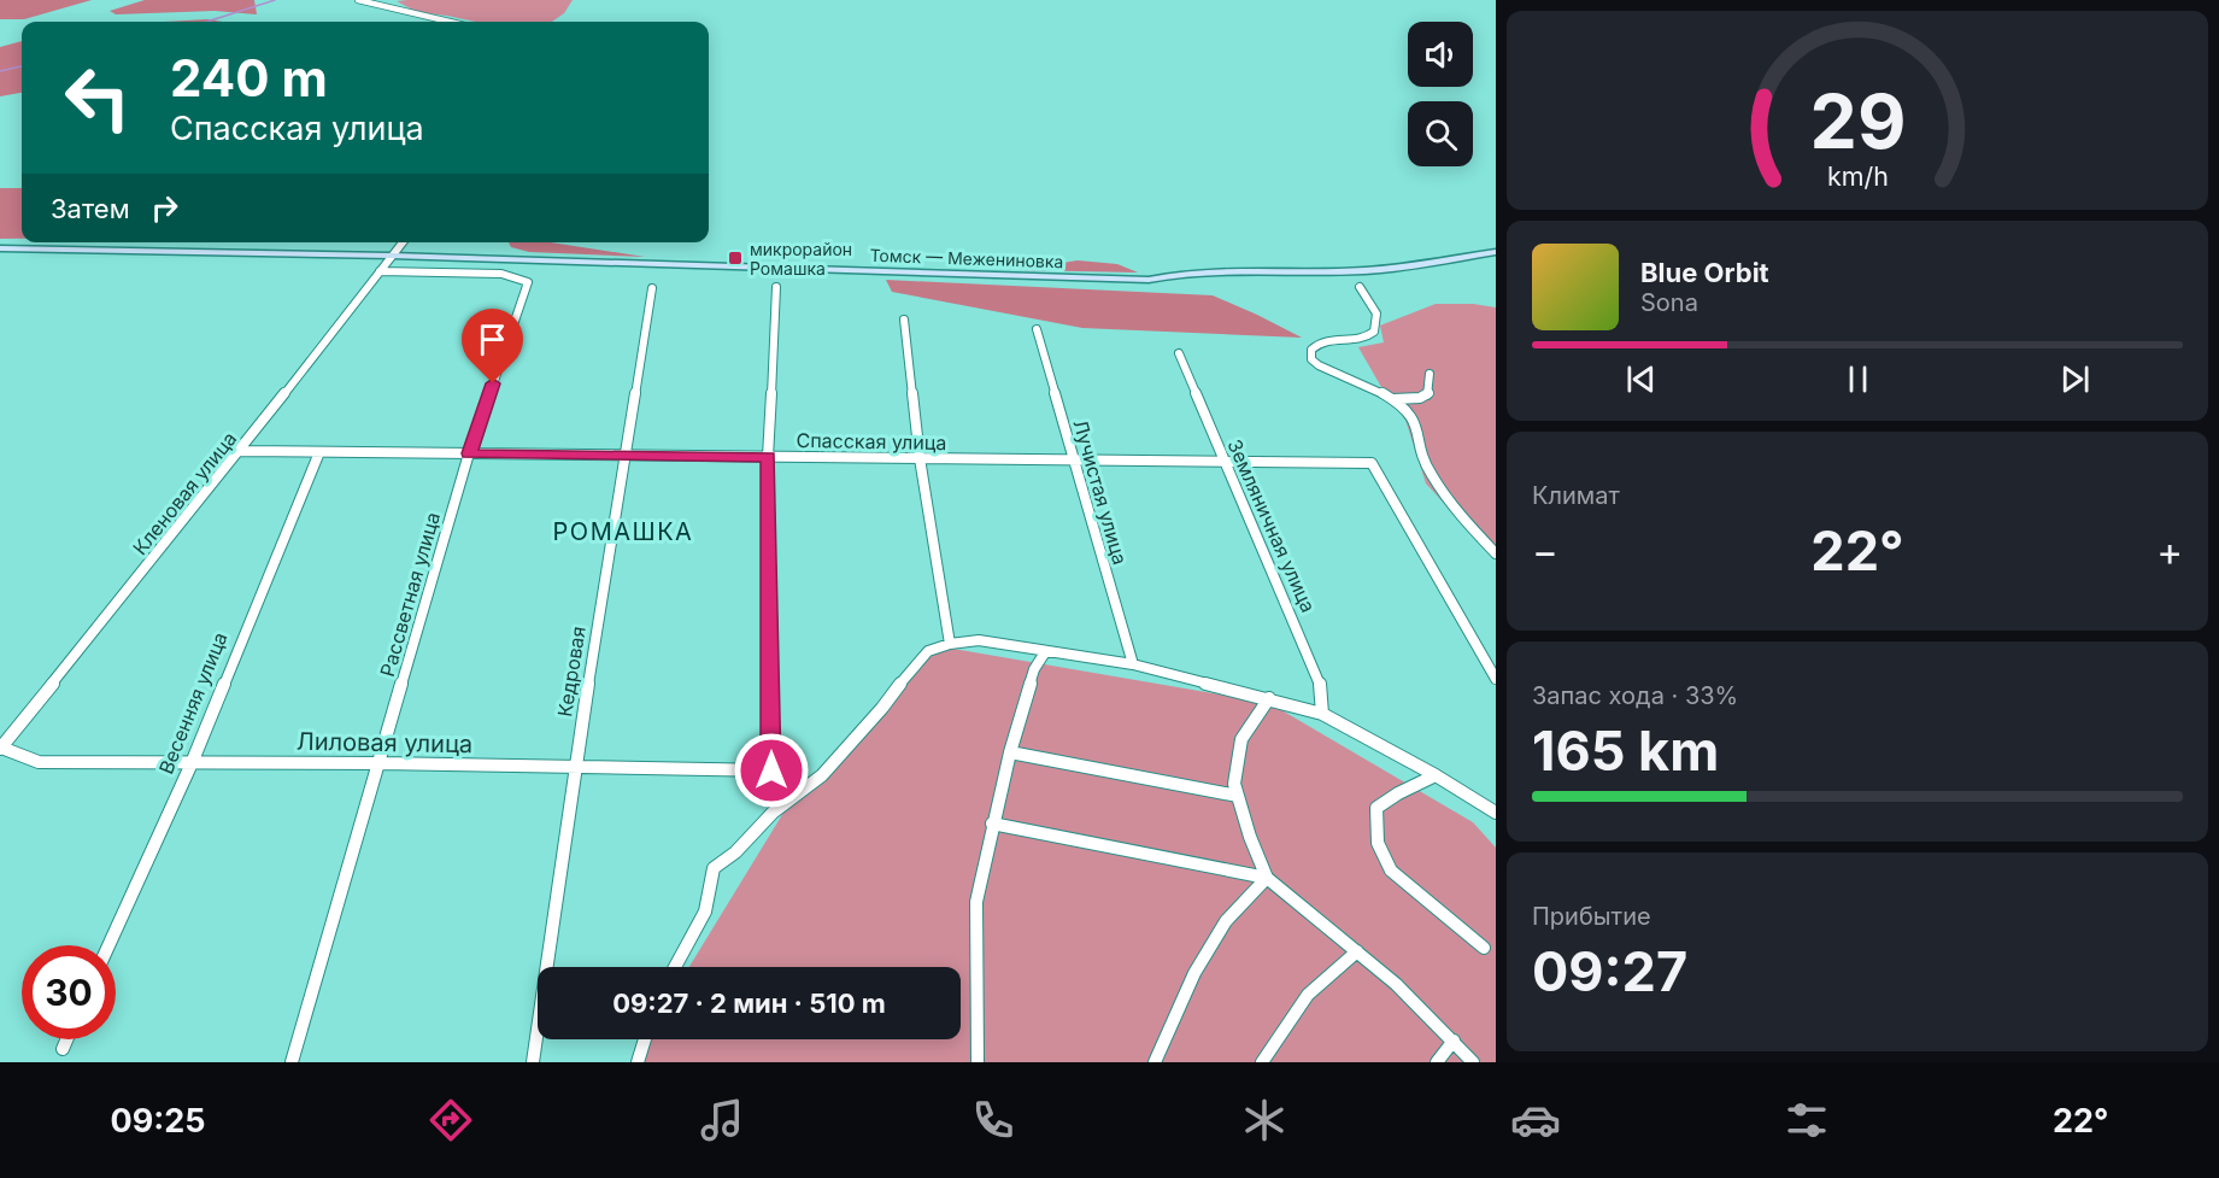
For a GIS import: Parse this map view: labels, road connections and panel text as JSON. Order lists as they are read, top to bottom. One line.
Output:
{"streets":{"street":["Томск — Межениновка","Спасская улица","Лучистая улица","Кленовая улица","Земляничная улица","Рассветная улица","Кедровая","Весенняя улица","Лиловая улица"]},"crossings":[["Томск — Межениновка","Кленовая улица"],["Спасская улица","Лучистая улица"],["Спасская улица","Кленовая улица"],["Спасская улица","Земляничная улица"],["Спасская улица","Рассветная улица"],["Спасская улица","Кедровая"],["Спасская улица","Весенняя улица"],["Спасская улица","Лиловая улица"],["Кленовая улица","Рассветная улица"],["Кленовая улица","Лиловая улица"],["Рассветная улица","Лиловая улица"],["Кедровая","Лиловая улица"],["Весенняя улица","Лиловая улица"]],"districts":["РОМАШКА"],"places":{"transit":["микрорайон Ромашка"]},"page":{"turn":["240 m","Спасская улица"],"then":"Затем","song":["Blue Orbit","Sona"],"tile":["Климат",["Запас хода · 33%","165 km"],["Прибытие","09:27"]],"heat":["−","22°","+"],"limit":"30","trip":"09:27 · 2 мин · 510 m","tabs":["09:25","22°"],"gauge":["29","km/h"]}}
